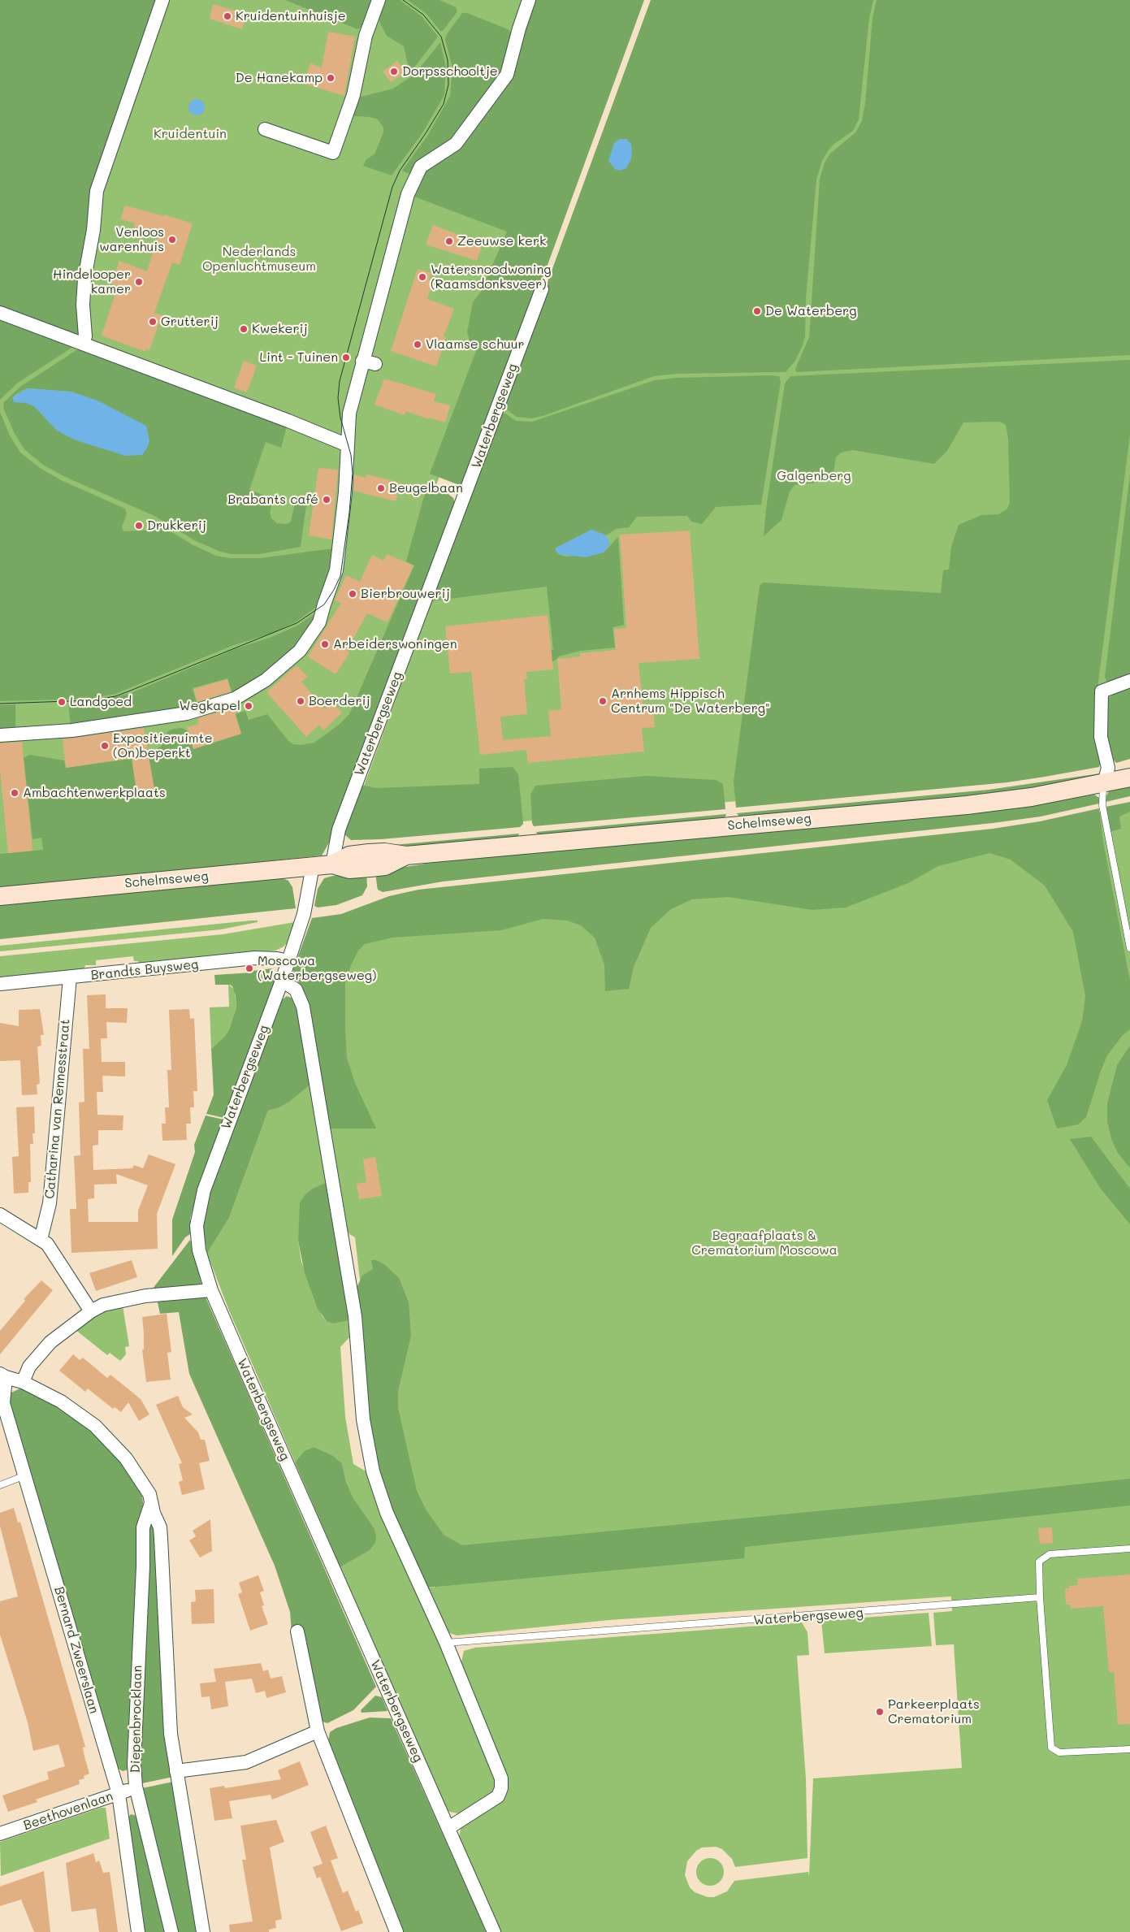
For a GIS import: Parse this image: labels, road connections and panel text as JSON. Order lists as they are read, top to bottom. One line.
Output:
{"streets":{"main road":["Schelmseweg"],"street":["Waterbergseweg","Brandts Buysweg","Catharina van Rennesstraat","Bernard Zweerslaan","Diepenbrocklaan","Beethovenlaan"]},"crossings":[["Waterbergseweg","Schelmseweg"],["Waterbergseweg","Brandts Buysweg"],["Brandts Buysweg","Catharina van Rennesstraat"],["Bernard Zweerslaan","Beethovenlaan"],["Diepenbrocklaan","Beethovenlaan"]],"parks":["Kruidentuin","Nederlands Openluchtmuseum","Galgenberg","Begraafplaats & Crematorium Moscowa"],"places":["Kruidentuinhuisje","Dorpsschooltje","De Hanekamp","Venloos warenhuis","Zeeuwse kerk","Watersnoodwoning (Raamsdonksveer)","Hindelooper kamer","De Waterberg","Grutterij","Kwekerij","Vlaamse schuur","Lint - Tuinen","Beugelbaan","Brabants café","Drukkerij","Bierbrouwerij","Arbeiderswoningen","Boerderij","Arnhems Hippisch Centrum \"De Waterberg\"","Landgoed","Wegkapel","Expositieruimte (On)beperkt","Ambachtenwerkplaats","Moscowa (Waterbergseweg)","Parkeerplaats Crematorium"]}
